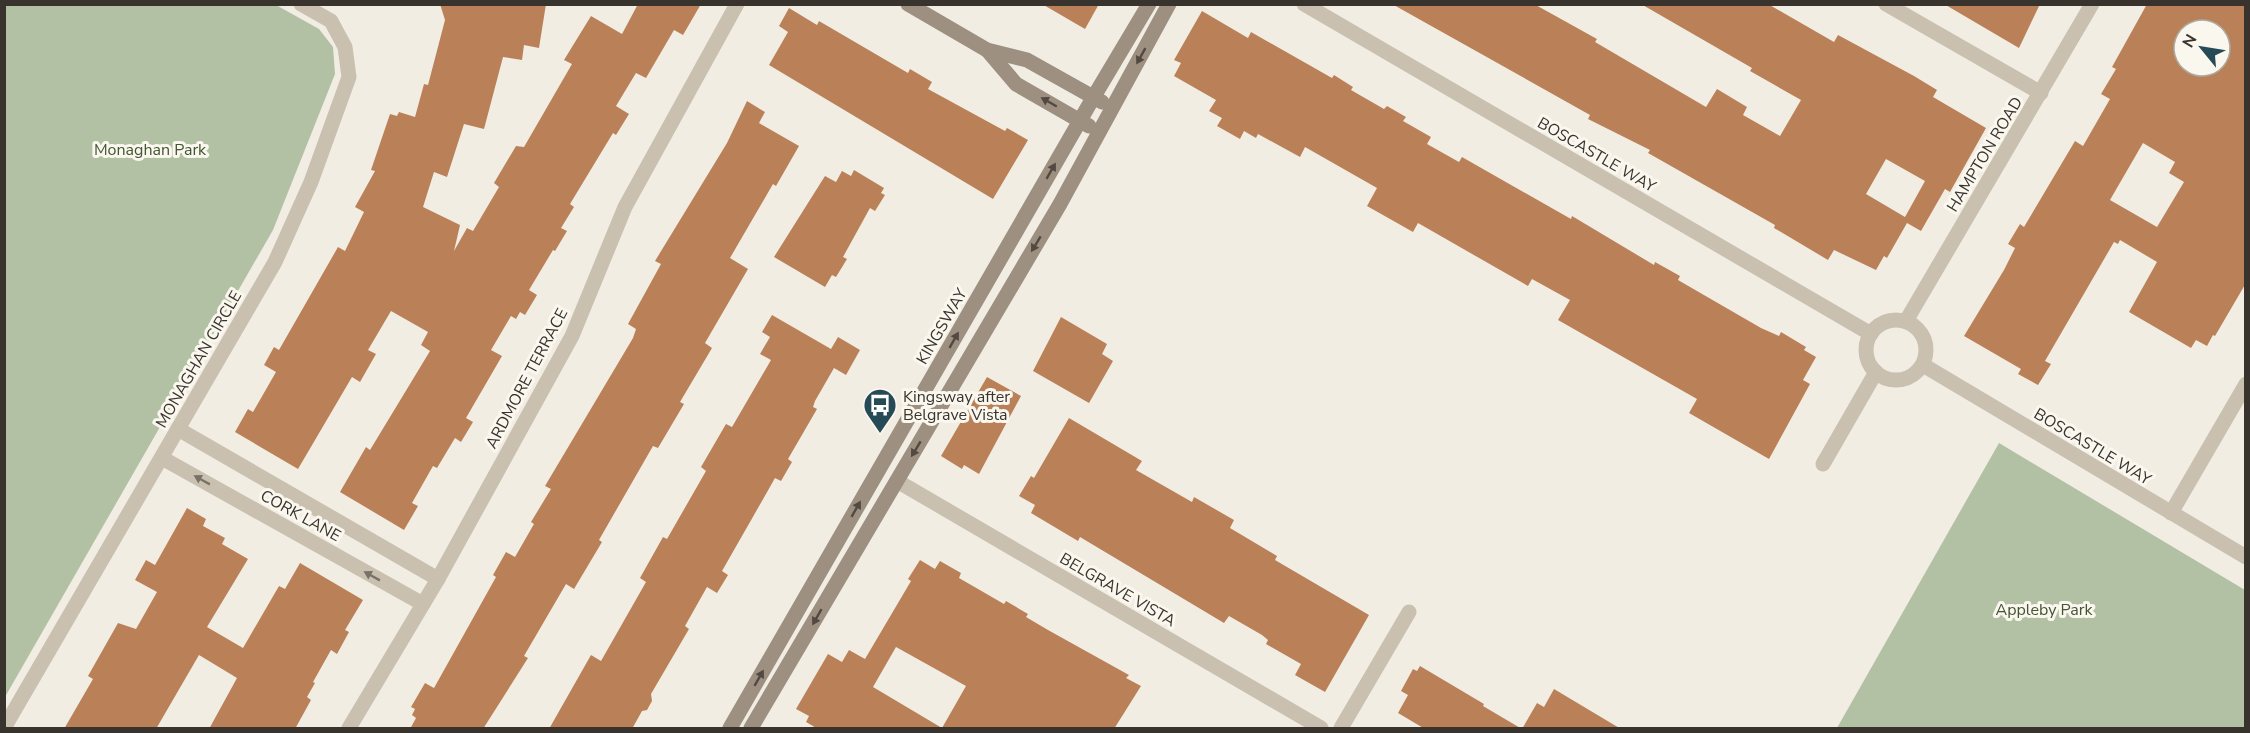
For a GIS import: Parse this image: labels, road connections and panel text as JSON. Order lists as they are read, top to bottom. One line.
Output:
{"streets":{"main road":["KINGSWAY"],"street":["BOSCASTLE WAY","HAMPTON ROAD","MONAGHAN CIRCLE","ARDMORE TERRACE","CORK LANE","BELGRAVE VISTA"]},"crossings":[["BOSCASTLE WAY","HAMPTON ROAD"],["MONAGHAN CIRCLE","CORK LANE"],["ARDMORE TERRACE","CORK LANE"]],"parks":["Monaghan Park","Appleby Park"],"places":{"bus stop":["Kingsway after Belgrave Vista"]},"north":"top left"}
